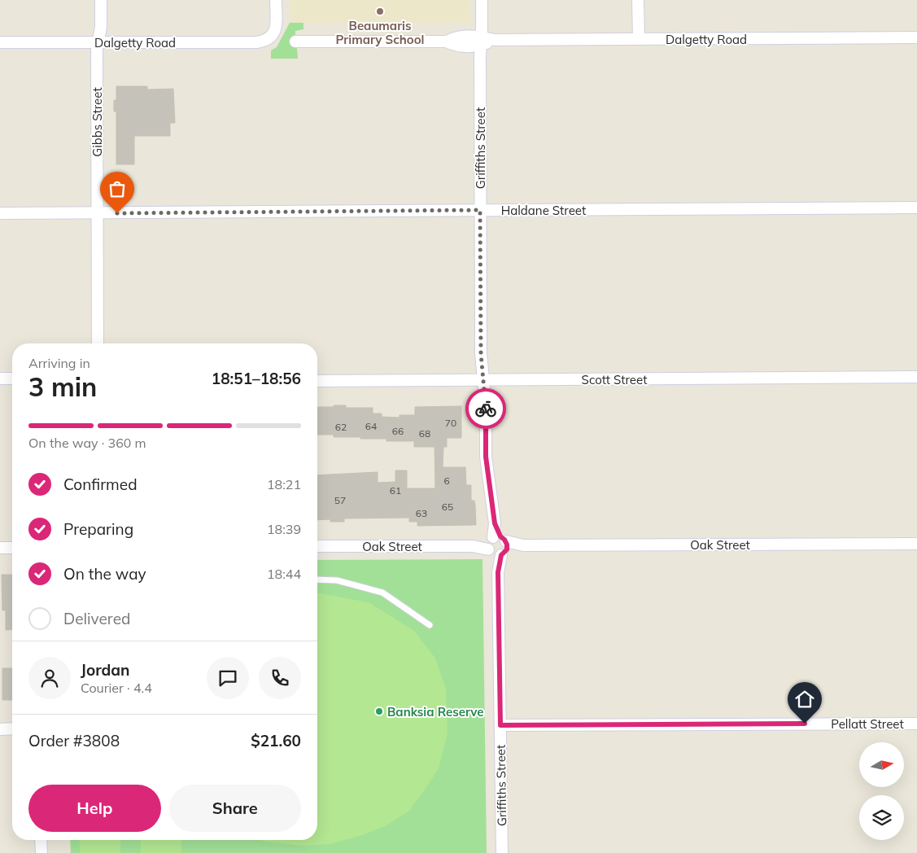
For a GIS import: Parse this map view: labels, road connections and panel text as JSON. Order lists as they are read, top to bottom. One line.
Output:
{"streets":{"street":["Dalgetty Road","Gibbs Street","Griffiths Street","Haldane Street","Scott Street","Oak Street","Pellatt Street"]},"crossings":[["Dalgetty Road","Gibbs Street"],["Dalgetty Road","Griffiths Street"],["Gibbs Street","Haldane Street"],["Griffiths Street","Haldane Street"],["Griffiths Street","Scott Street"],["Griffiths Street","Oak Street"],["Griffiths Street","Pellatt Street"]],"places":["Beaumaris Primary School","Banksia Reserve"],"house_numbers":["70","64","62","66","68","6","61","57","65","63"],"north":"right","page":{"heading":["3 min","Arriving in","18:51–18:56"],"panel":["Jordan","Courier · 4.4","Order #3808","$21.60"],"bar":"On the way · 360 m","list":[["Confirmed","18:21"],["Preparing","18:39"],["On the way","18:44"],"Delivered"],"buttons":["Help","Share"]}}
